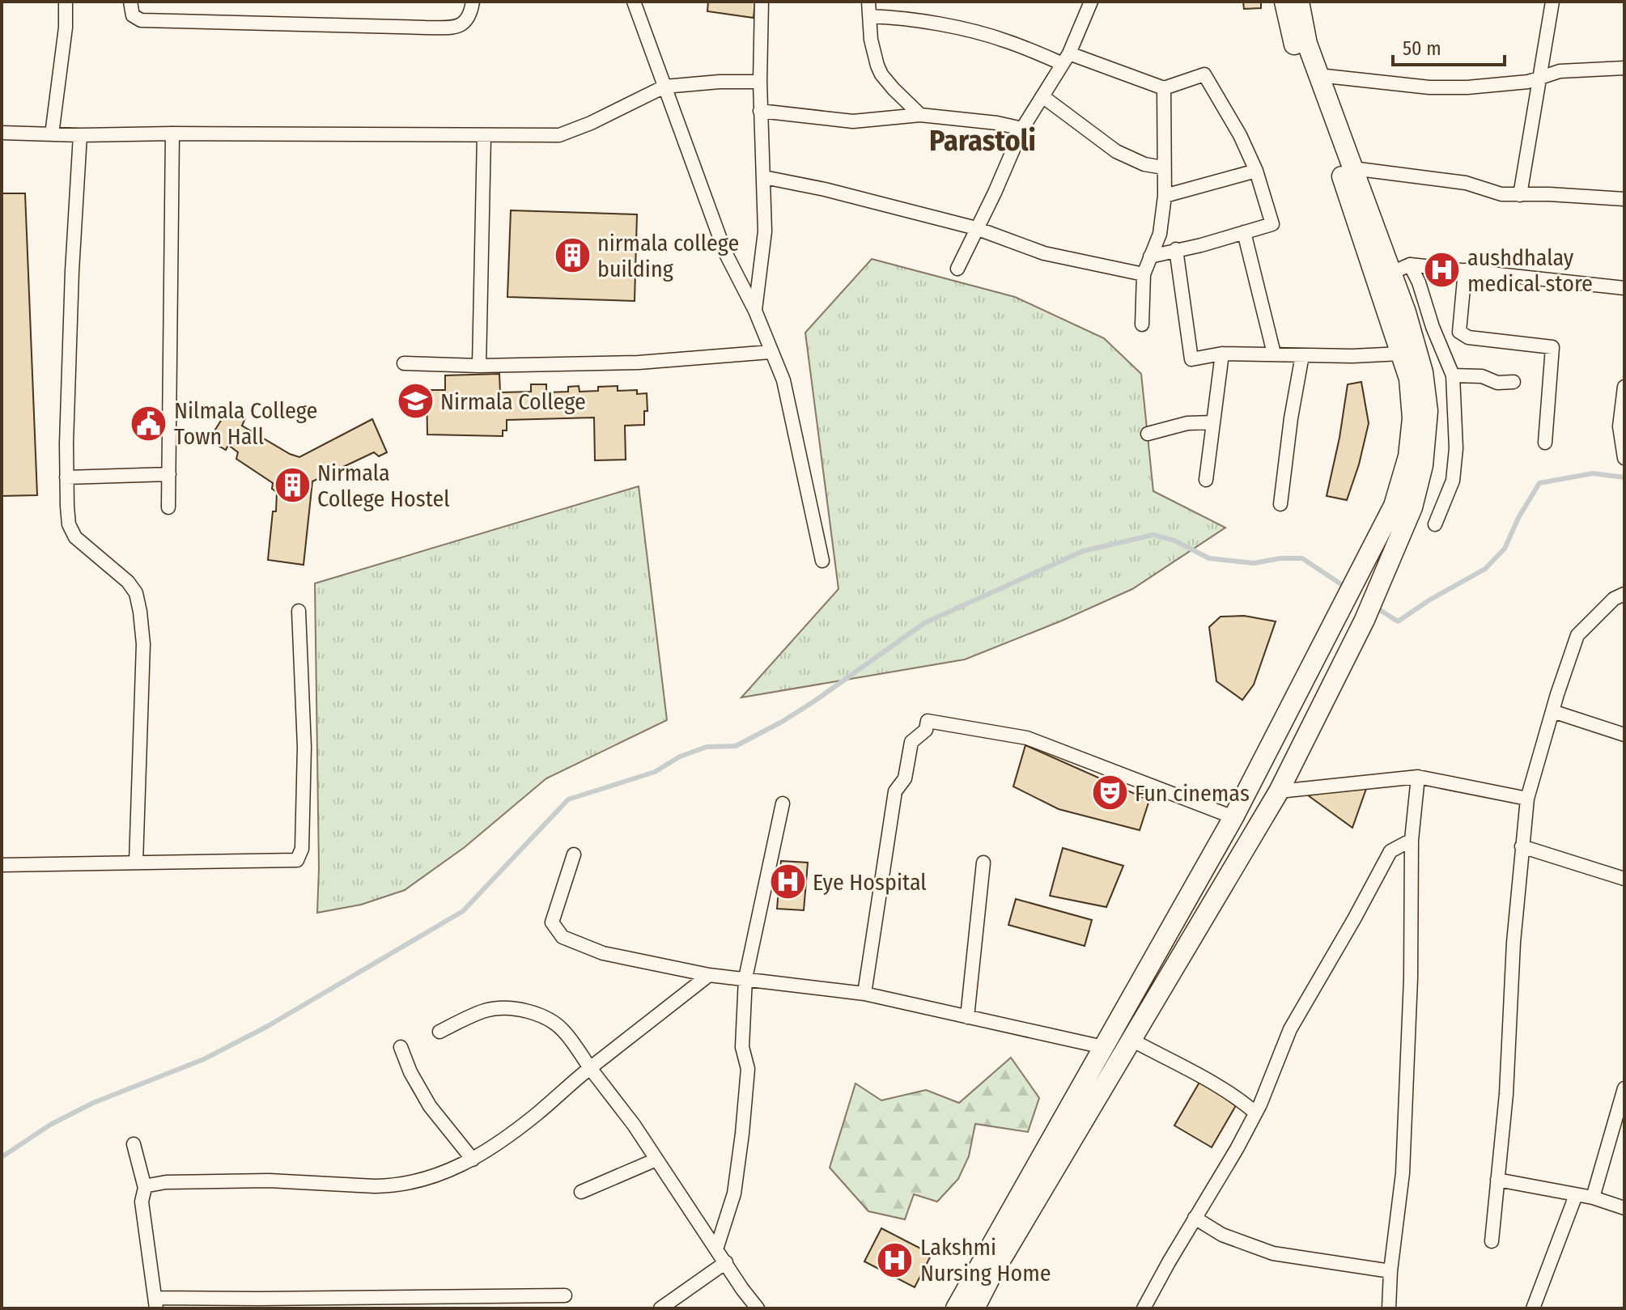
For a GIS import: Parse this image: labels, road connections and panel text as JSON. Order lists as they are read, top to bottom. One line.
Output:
{"districts":["Parastoli"],"places":{"building":["nirmala college building","Nirmala College Hostel"],"hospital":["aushdhalay medical store","Eye Hospital","Lakshmi Nursing Home"],"school or university":["Nirmala College"],"public building":["Nilmala College Town Hall"],"theatre":["Fun cinemas"]},"scale_bar":"50 m"}
